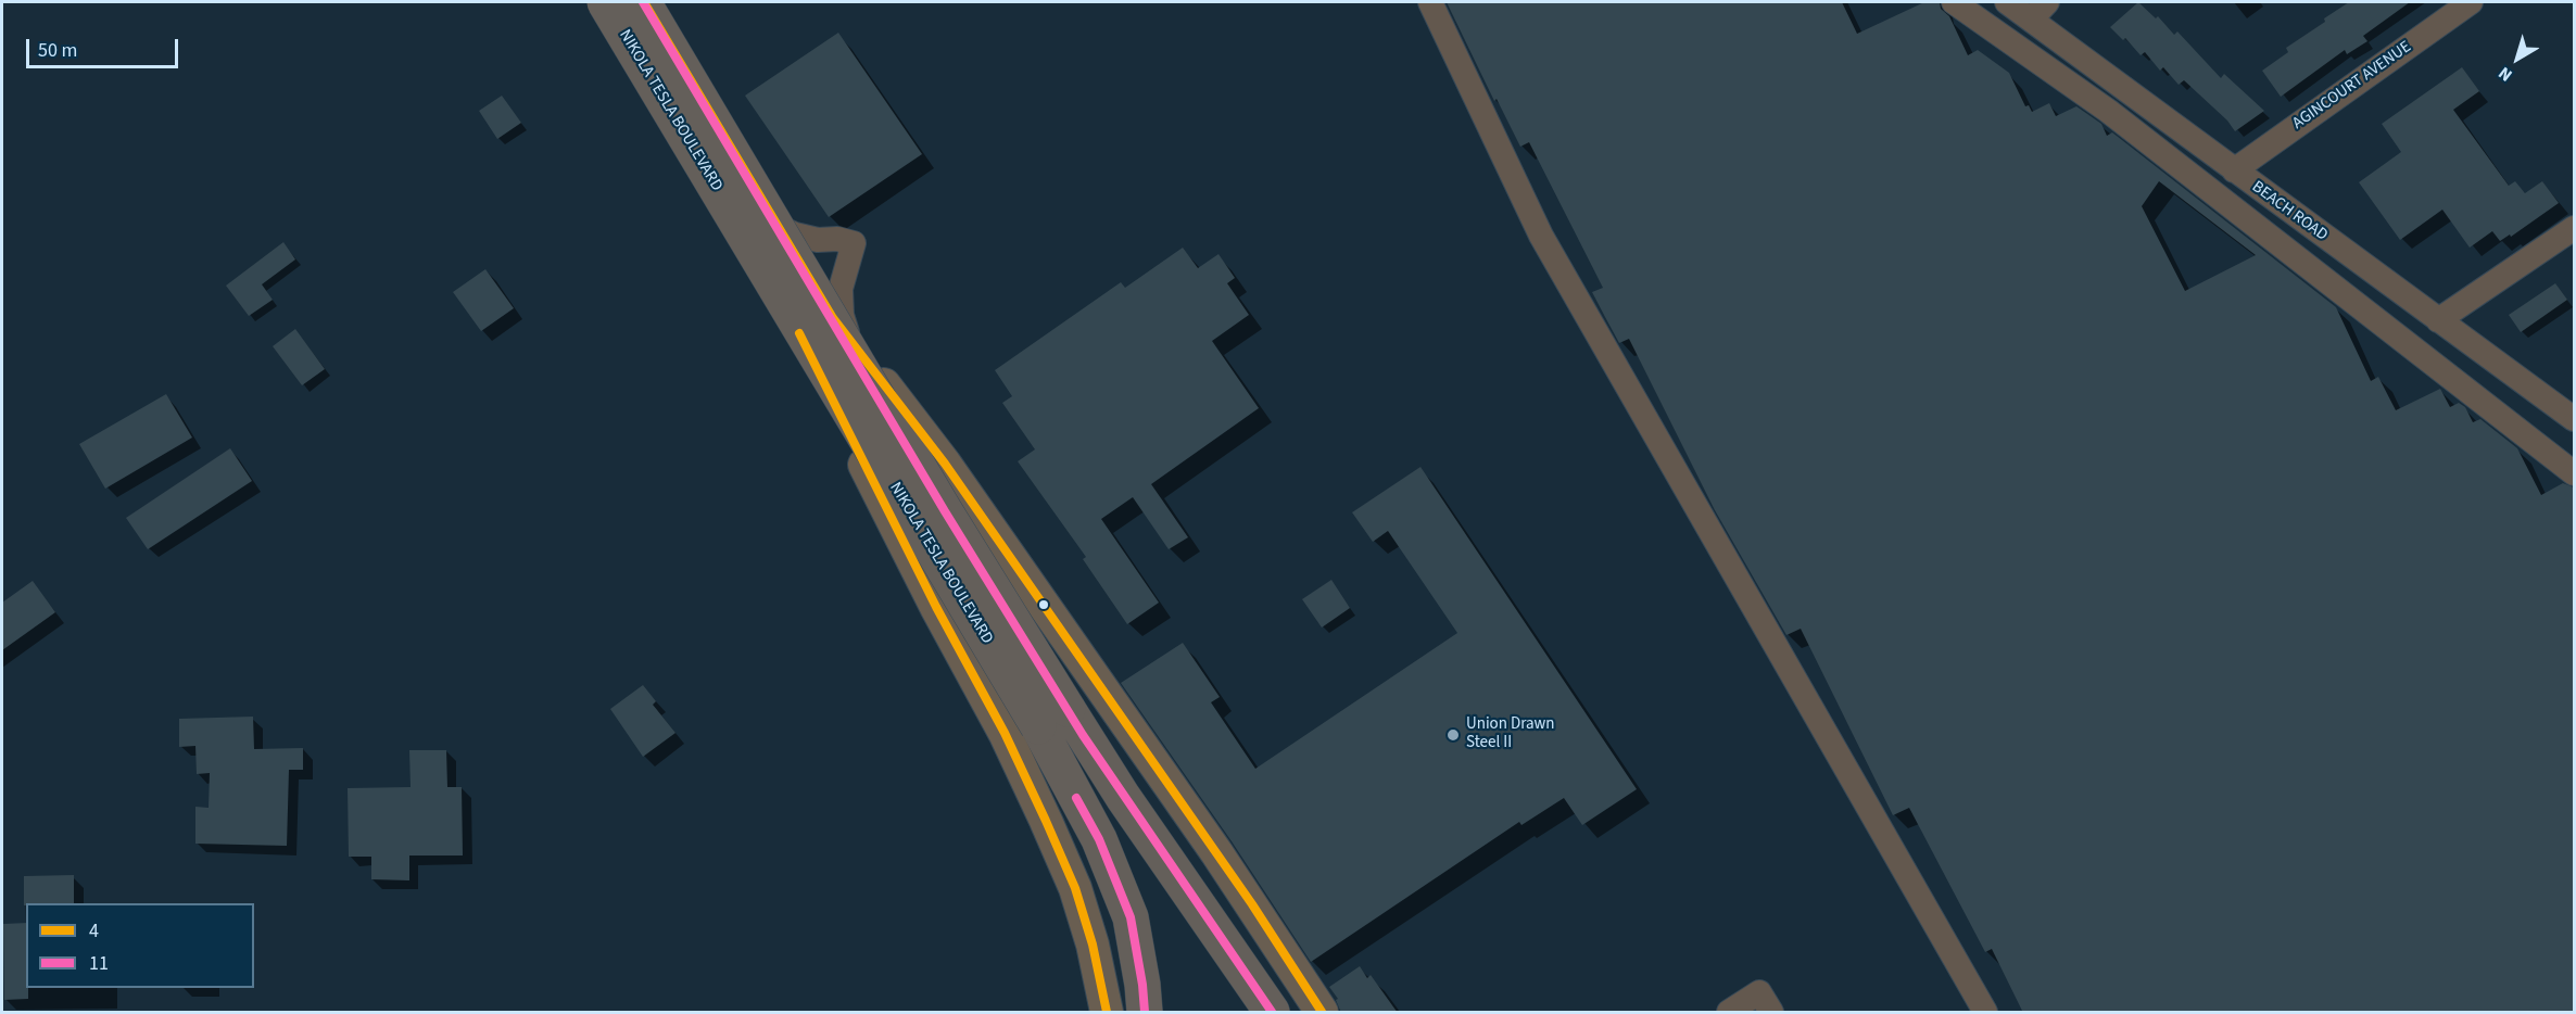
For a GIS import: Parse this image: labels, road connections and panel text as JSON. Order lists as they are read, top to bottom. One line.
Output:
{"streets":{"highway":["NIKOLA TESLA BOULEVARD"],"street":["AGINCOURT AVENUE","BEACH ROAD"]},"crossings":[["AGINCOURT AVENUE","BEACH ROAD"]],"places":["Union Drawn Steel II"],"lines":["transit line 4","transit line 11"],"legend":["4","11"],"scale_bar":"50 m","north":"bottom left"}
